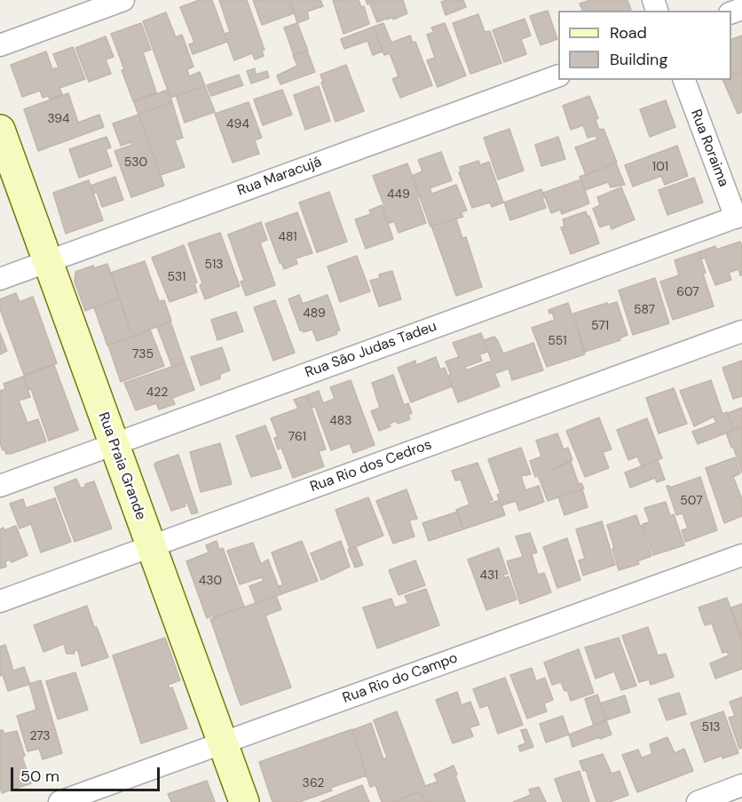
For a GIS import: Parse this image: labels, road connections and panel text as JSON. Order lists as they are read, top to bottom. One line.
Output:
{"streets":{"street":["Rua Roraima","Rua Maracujá","Rua São Judas Tadeu","Rua Praia Grande","Rua Rio dos Cedros","Rua Rio do Campo"]},"crossings":[["Rua Roraima","Rua São Judas Tadeu"],["Rua Maracujá","Rua Praia Grande"],["Rua São Judas Tadeu","Rua Praia Grande"],["Rua Praia Grande","Rua Rio dos Cedros"],["Rua Praia Grande","Rua Rio do Campo"]],"house_numbers":["394","494","530","101","449","481","513","531","607","587","489","571","551","735","422","483","761","507","431","430","513","273","362"],"legend":["Road","Building"],"scale_bar":"50 m"}
